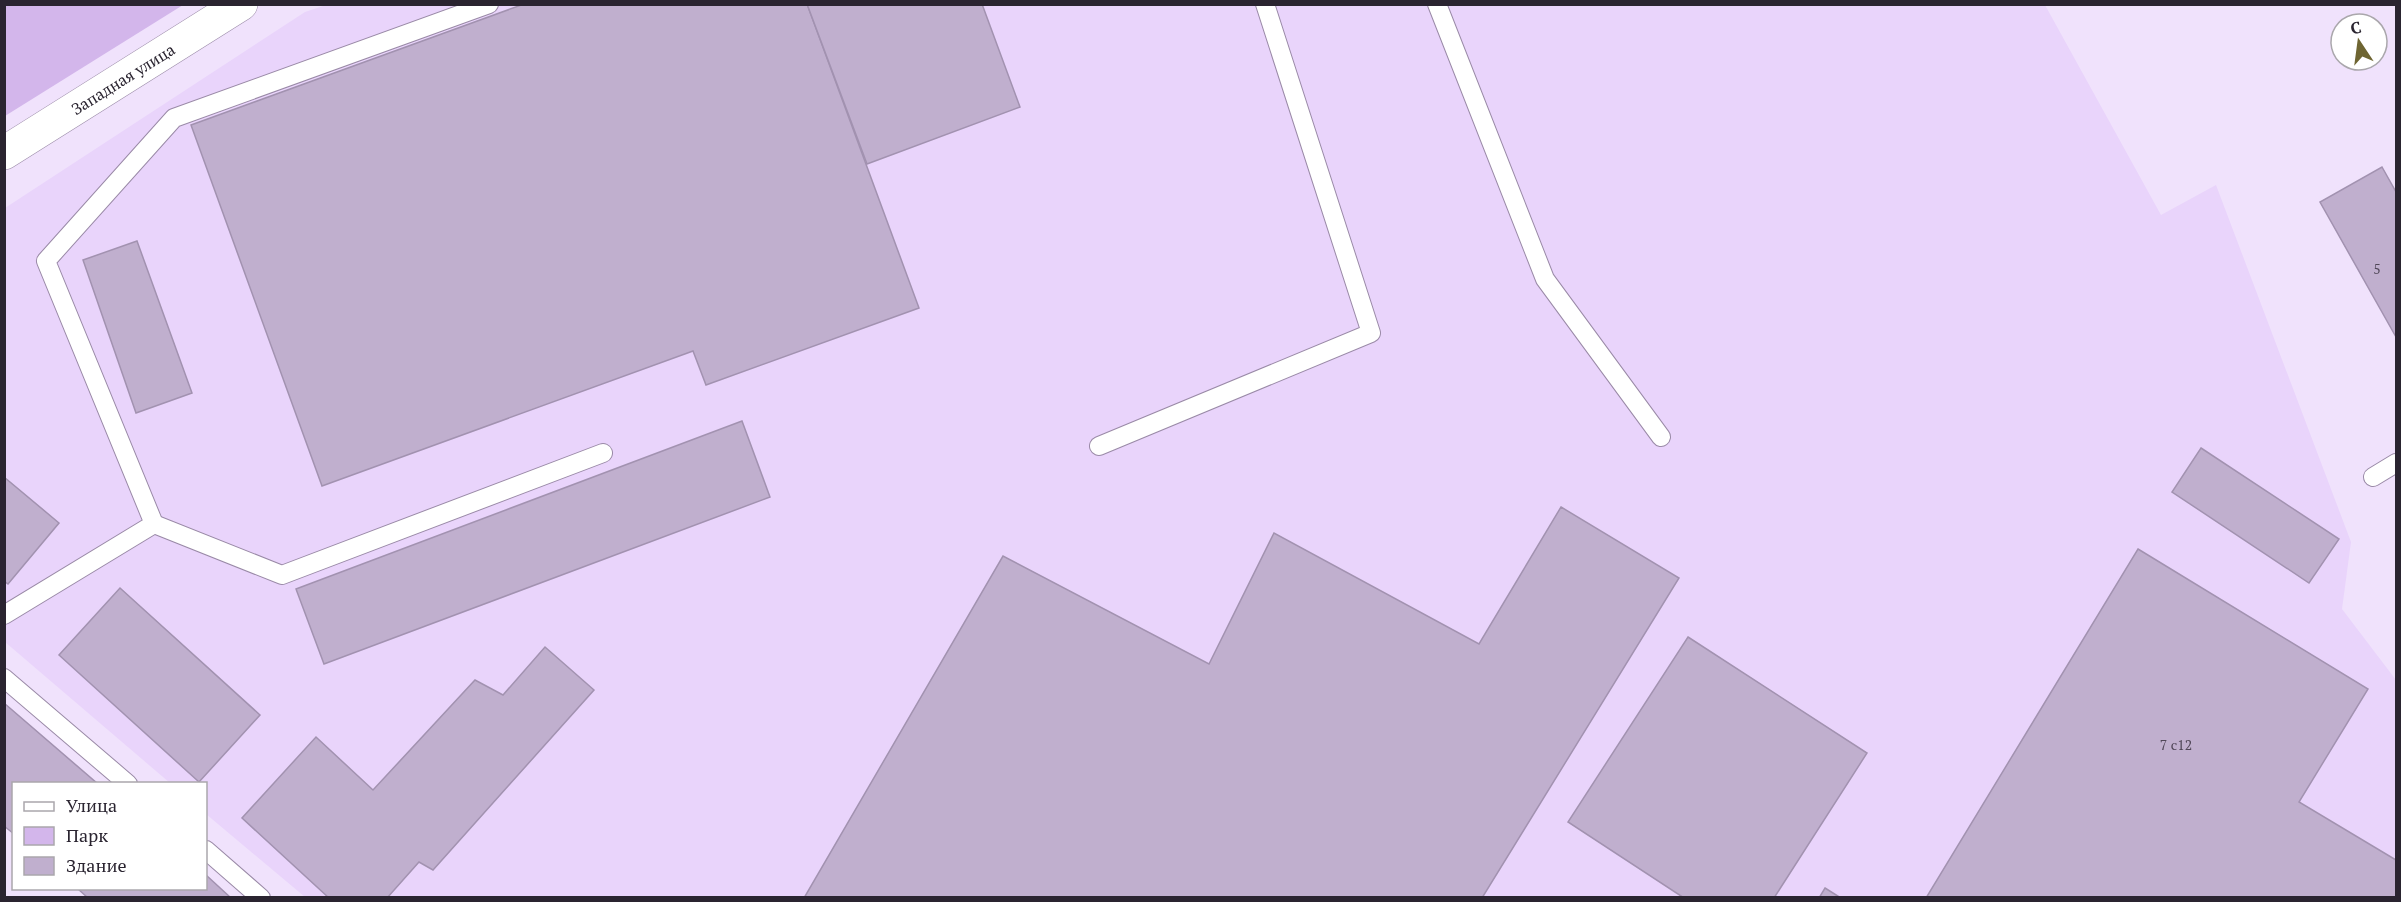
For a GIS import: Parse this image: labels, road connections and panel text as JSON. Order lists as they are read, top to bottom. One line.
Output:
{"streets":{"street":["Западная улица"]},"house_numbers":["5","7 с12"],"legend":["Улица","Парк","Здание"],"north":"top"}
